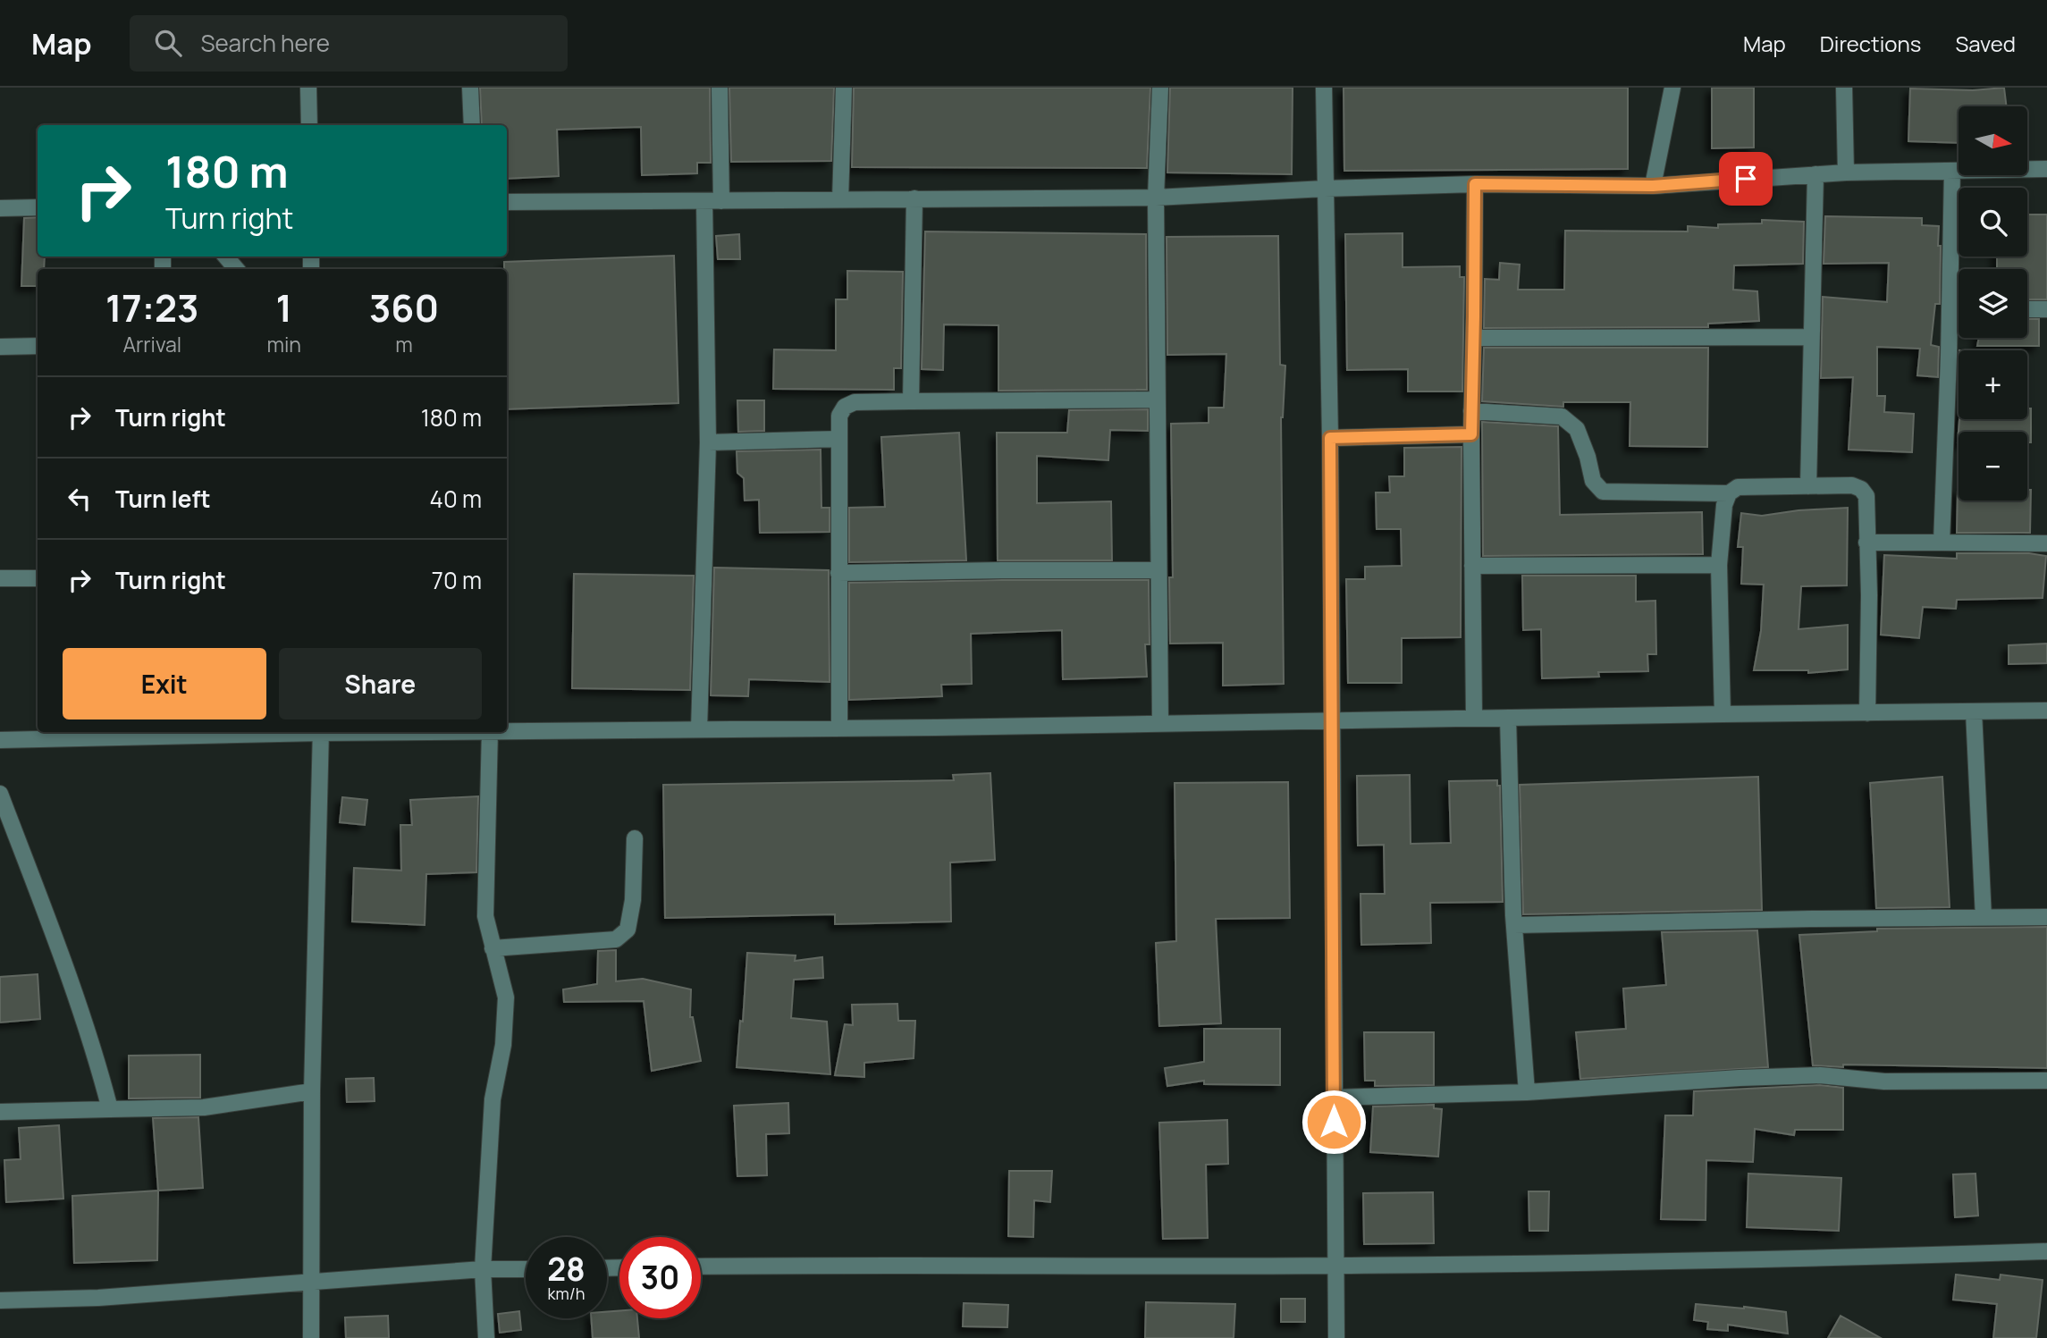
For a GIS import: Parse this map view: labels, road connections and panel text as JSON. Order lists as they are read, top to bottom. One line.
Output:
{"north":"right","page":{"header":"Map","search":"Search here","nav":["Map","Directions","Saved"],"map_buttons":["+","−"],"turn":["180 m","Turn right"],"eta":["17:23","Arrival","1","min","360","m"],"list":[{"name":"Turn right","value":"180 m"},{"name":"Turn left","value":"40 m"},{"name":"Turn right","value":"70 m"}],"buttons":["Exit","Share"],"speed":"28 km/h","limit":"30"}}
